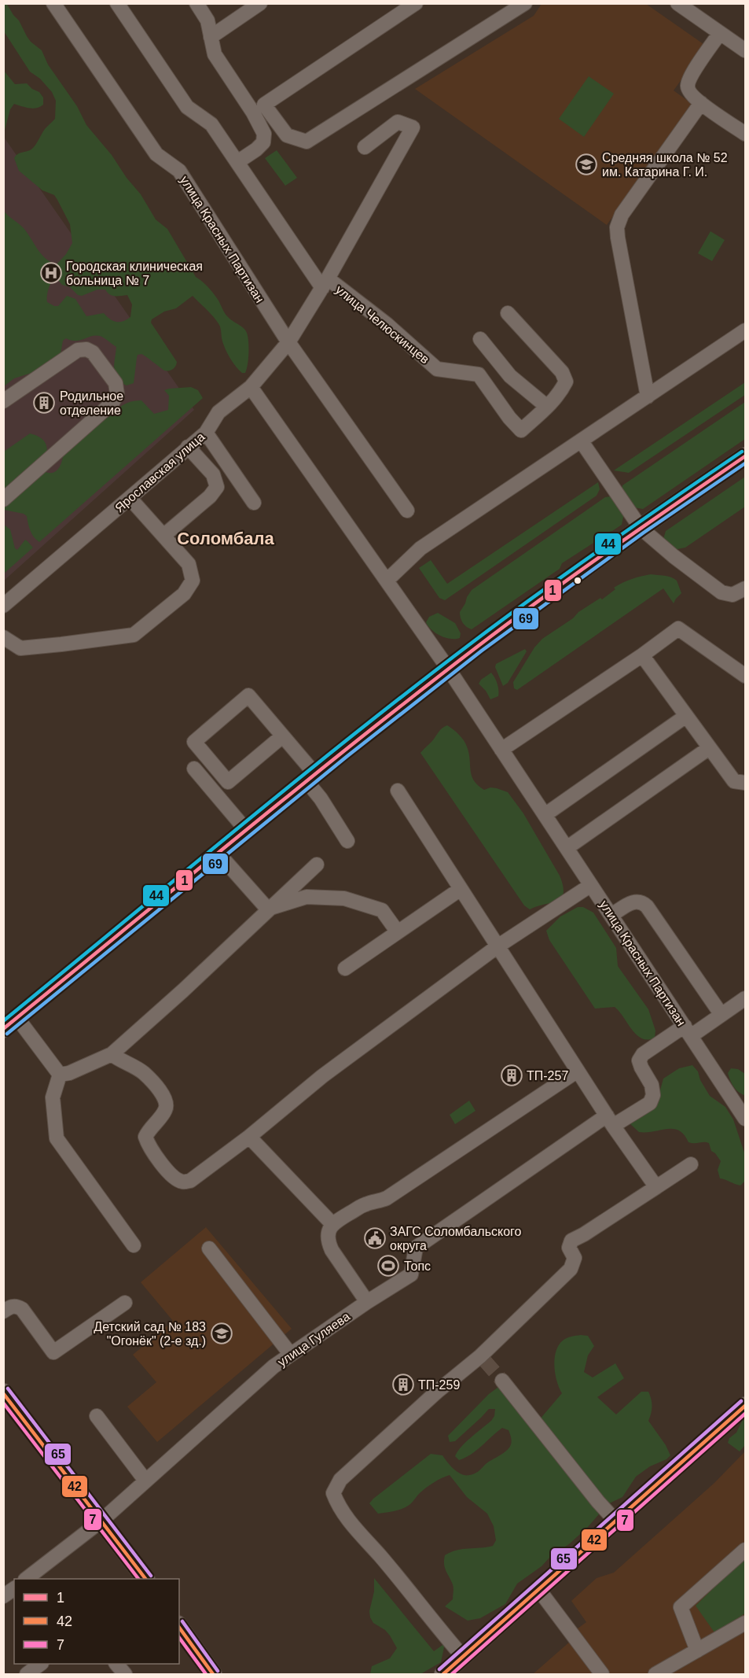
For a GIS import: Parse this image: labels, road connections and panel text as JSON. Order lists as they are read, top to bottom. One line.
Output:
{"streets":{"street":["улица Красных Партизан","улица Челюскинцев","Ярославская улица","улица Гуляева"]},"crossings":[["улица Красных Партизан","Ярославская улица"],["улица Красных Партизан","улица Гуляева"],["улица Челюскинцев","Ярославская улица"]],"districts":["Соломбала"],"places":{"school or university":["Средняя школа № 52 им. Катарина Г. И.","Детский сад № 183 \"Огонёк\" (2-е зд.)"],"hospital":["Городская клиническая больница № 7"],"building":["Родильное отделение","ТП-257","ТП-259"],"public building":["ЗАГС Соломбальского округа"],"sports":["Топс"]},"lines":["transit line 44","transit line 1","transit line 69","transit line 65","transit line 42","transit line 7"],"legend":["1","42","7"]}
